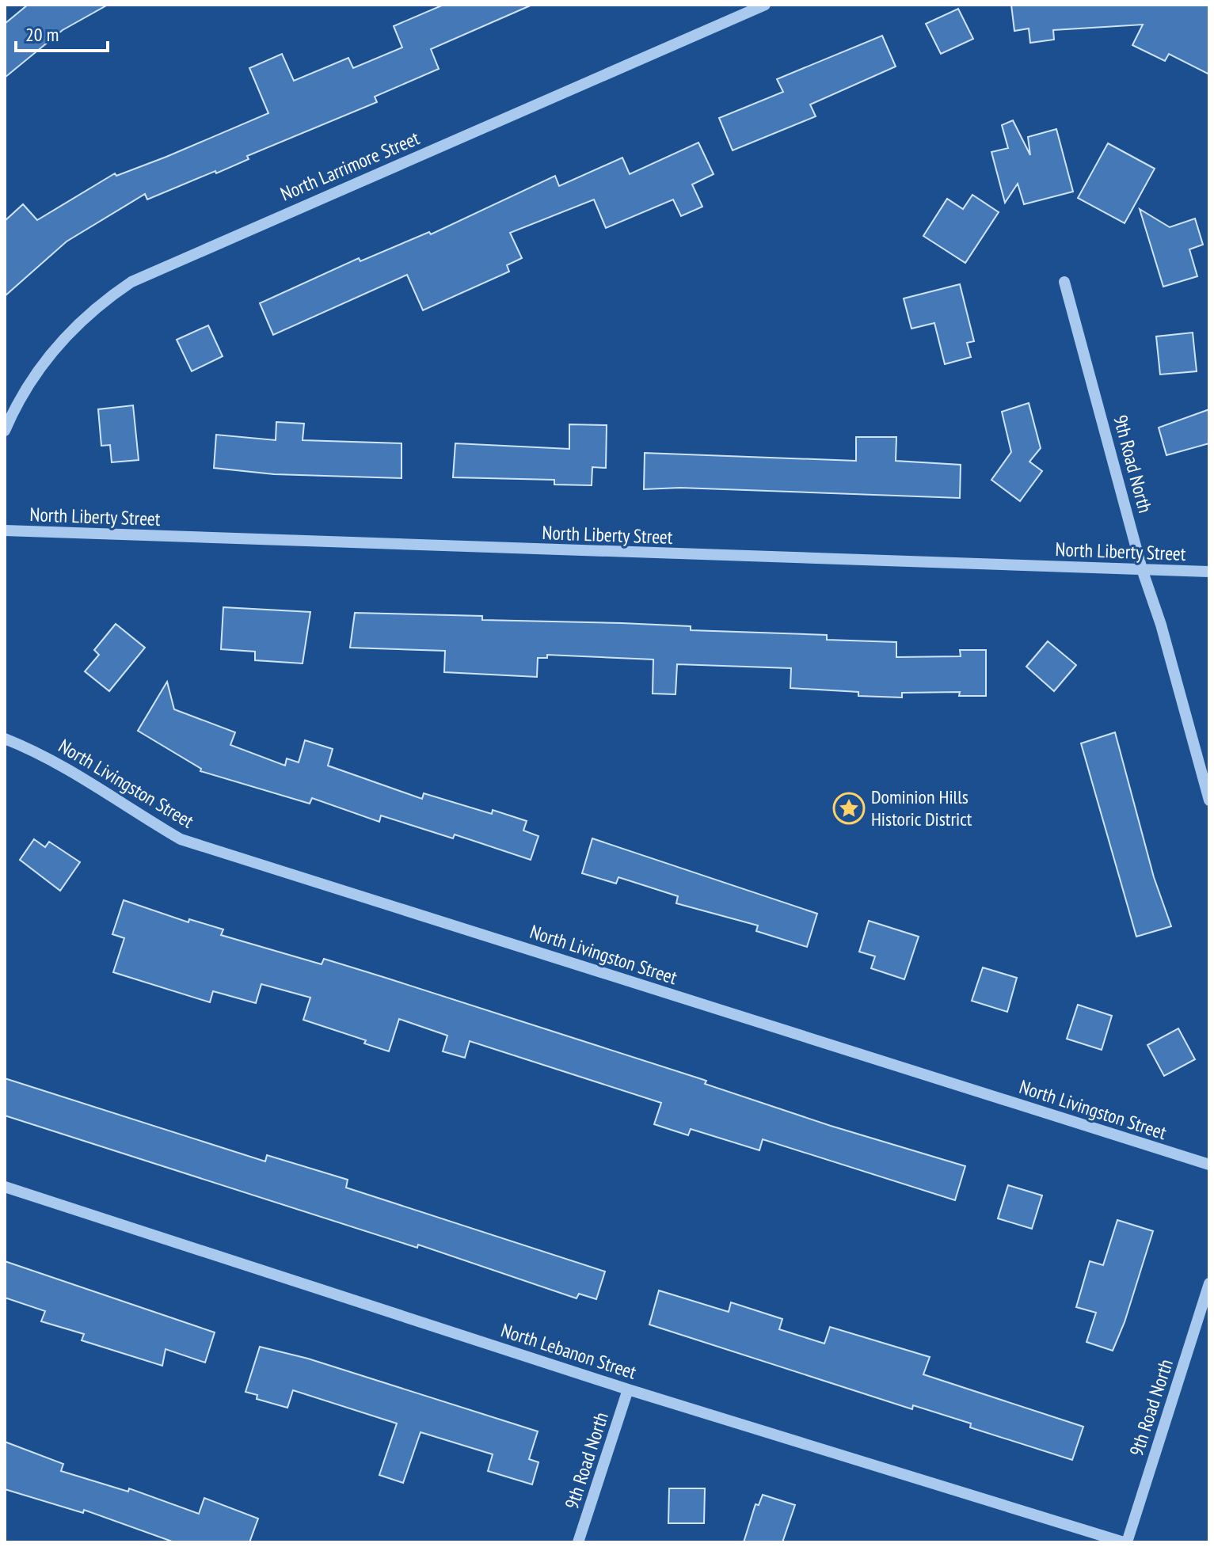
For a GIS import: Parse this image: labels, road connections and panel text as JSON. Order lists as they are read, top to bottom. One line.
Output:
{"streets":{"street":["North Larrimore Street","9th Road North","North Liberty Street","North Livingston Street","North Lebanon Street"]},"crossings":[["9th Road North","North Liberty Street"],["9th Road North","North Lebanon Street"]],"places":{"place":["Dominion Hills Historic District"]},"scale_bar":"20 m"}
